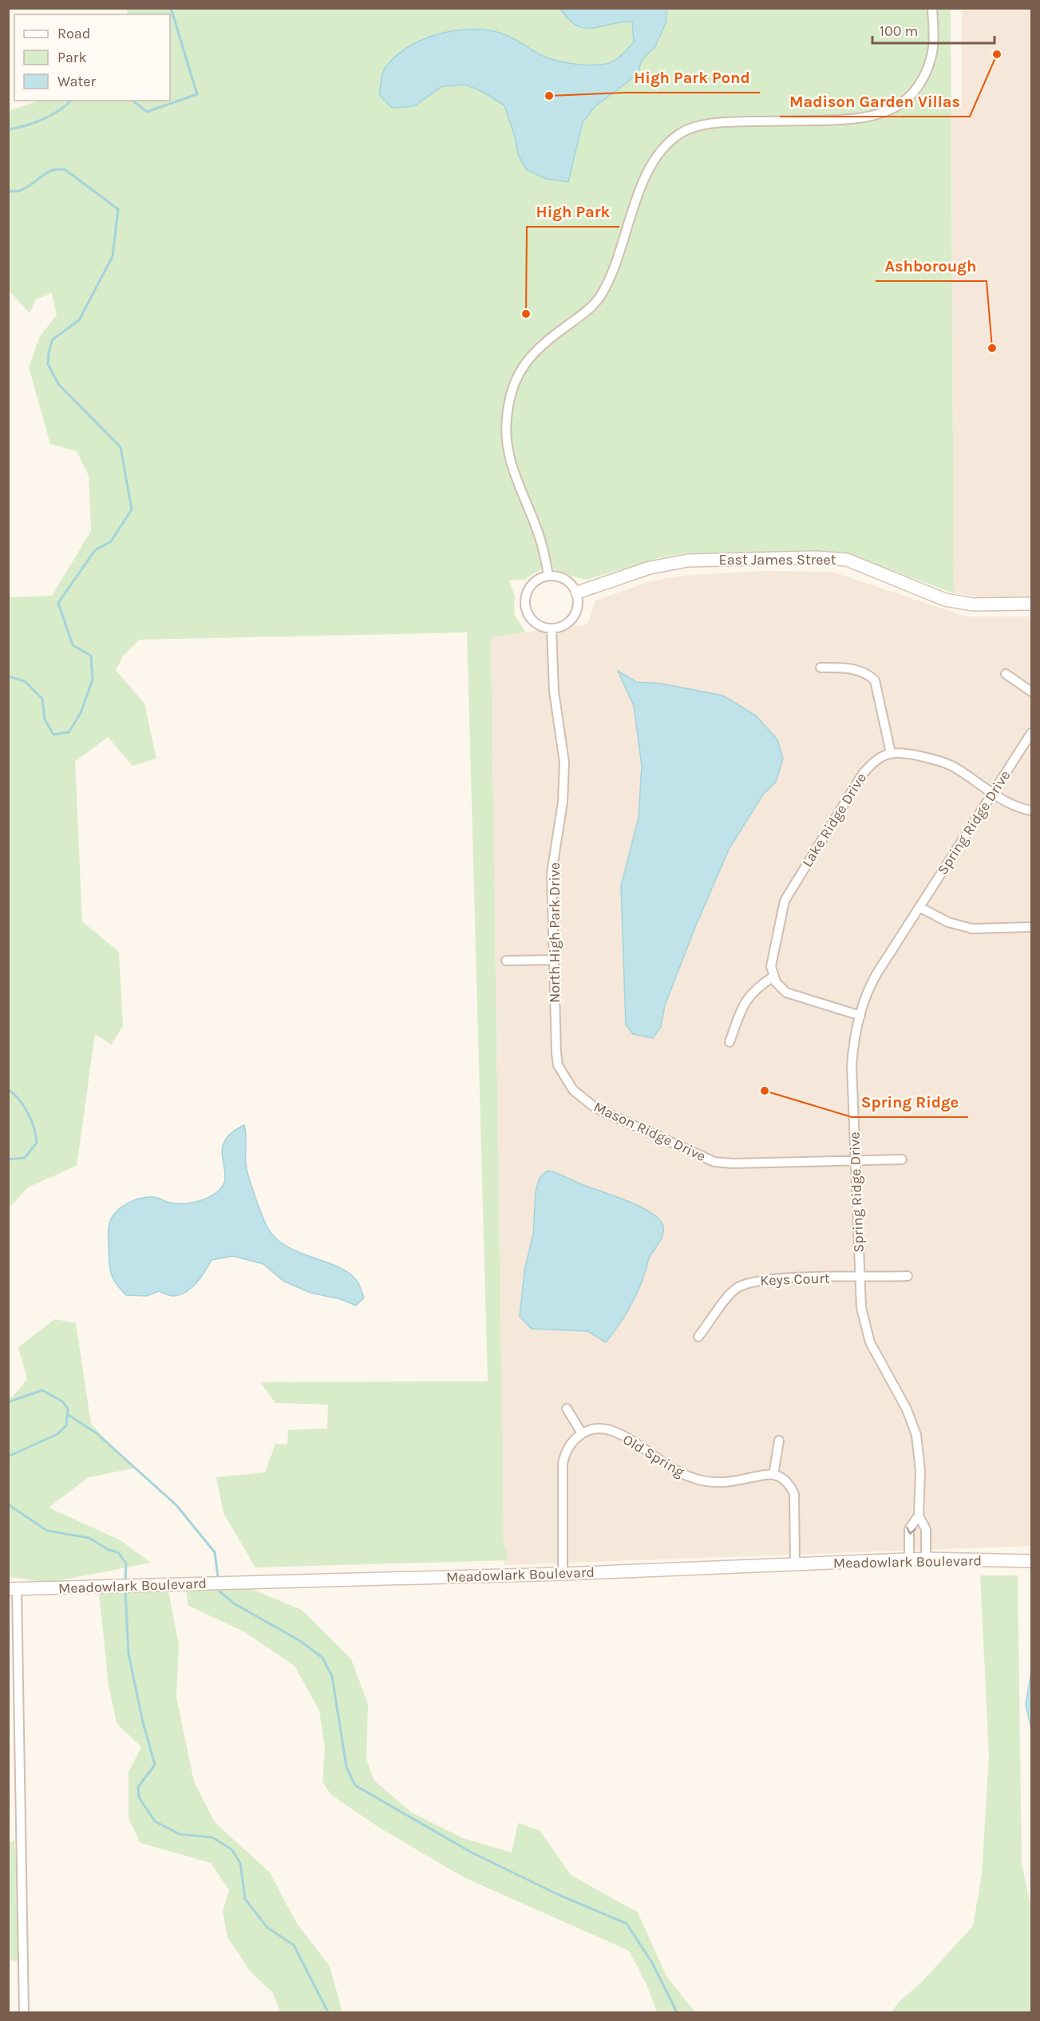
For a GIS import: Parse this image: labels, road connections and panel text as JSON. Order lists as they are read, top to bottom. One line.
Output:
{"streets":{"street":["East James Street","Lake Ridge Drive","Spring Ridge Drive","North High Park Drive","Mason Ridge Drive","Keys Court","Old Spring","Meadowlark Boulevard"]},"crossings":[["East James Street","North High Park Drive"],["Spring Ridge Drive","Mason Ridge Drive"],["Spring Ridge Drive","Keys Court"],["Spring Ridge Drive","Meadowlark Boulevard"],["North High Park Drive","Mason Ridge Drive"]],"places":["Madison Garden Villas","High Park Pond","High Park","Ashborough","Spring Ridge"],"legend":["Road","Park","Water"],"scale_bar":"100 m"}
